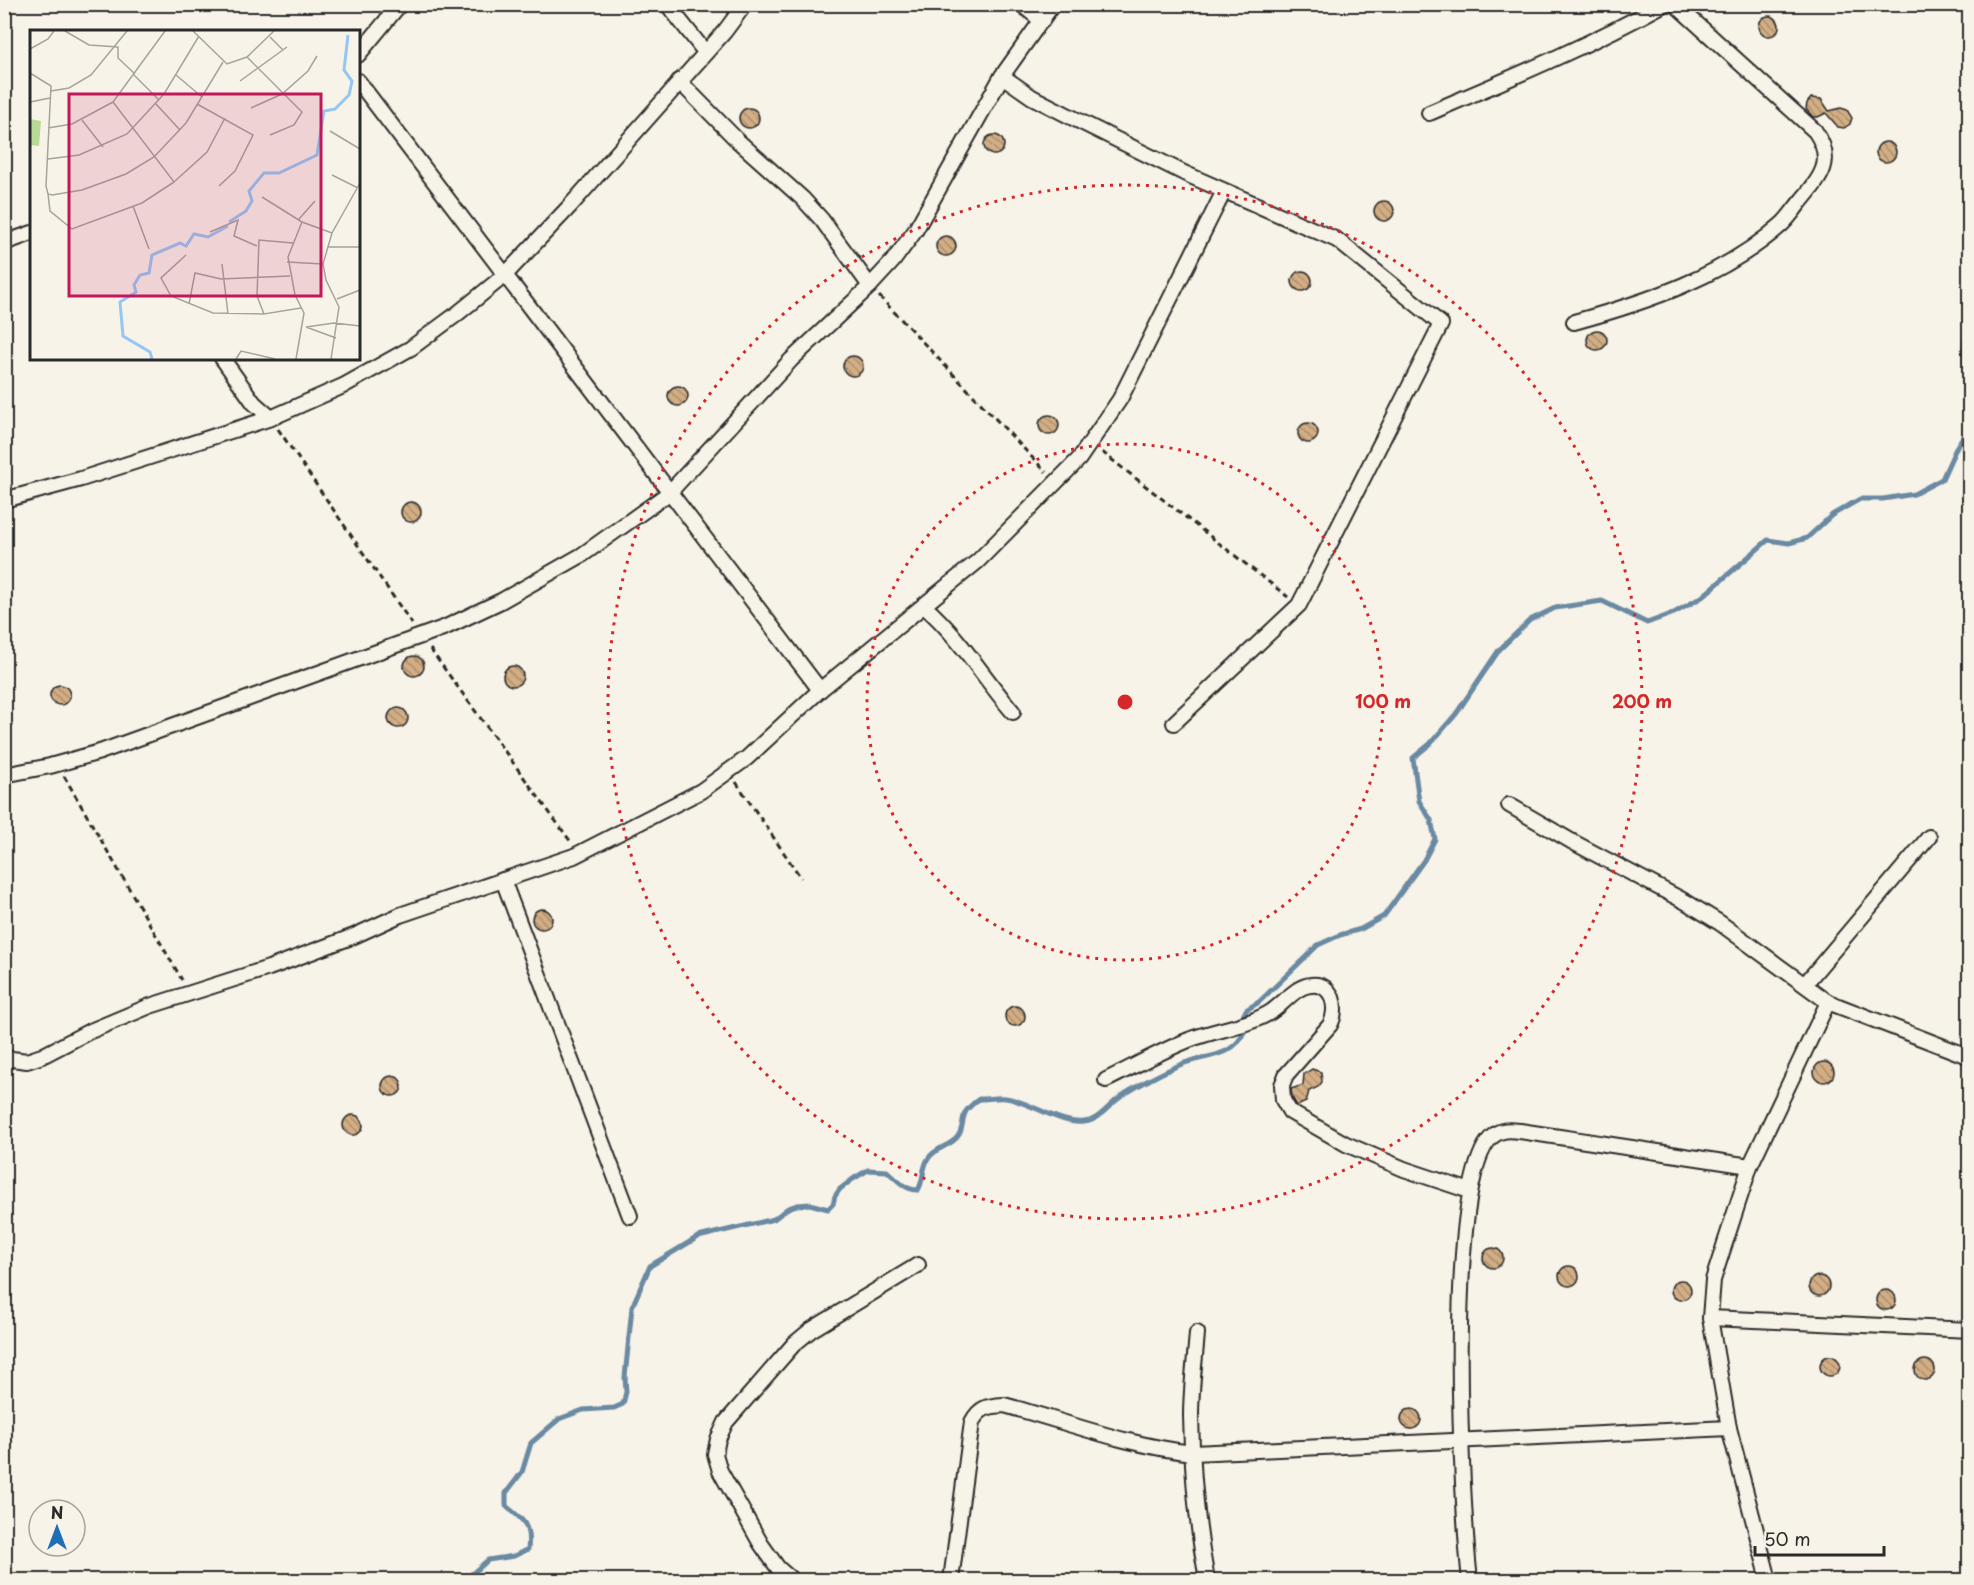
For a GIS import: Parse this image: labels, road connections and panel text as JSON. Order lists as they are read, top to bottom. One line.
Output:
{"scale_bar":"50 m","north":"top","rings":["100 m","200 m"]}
